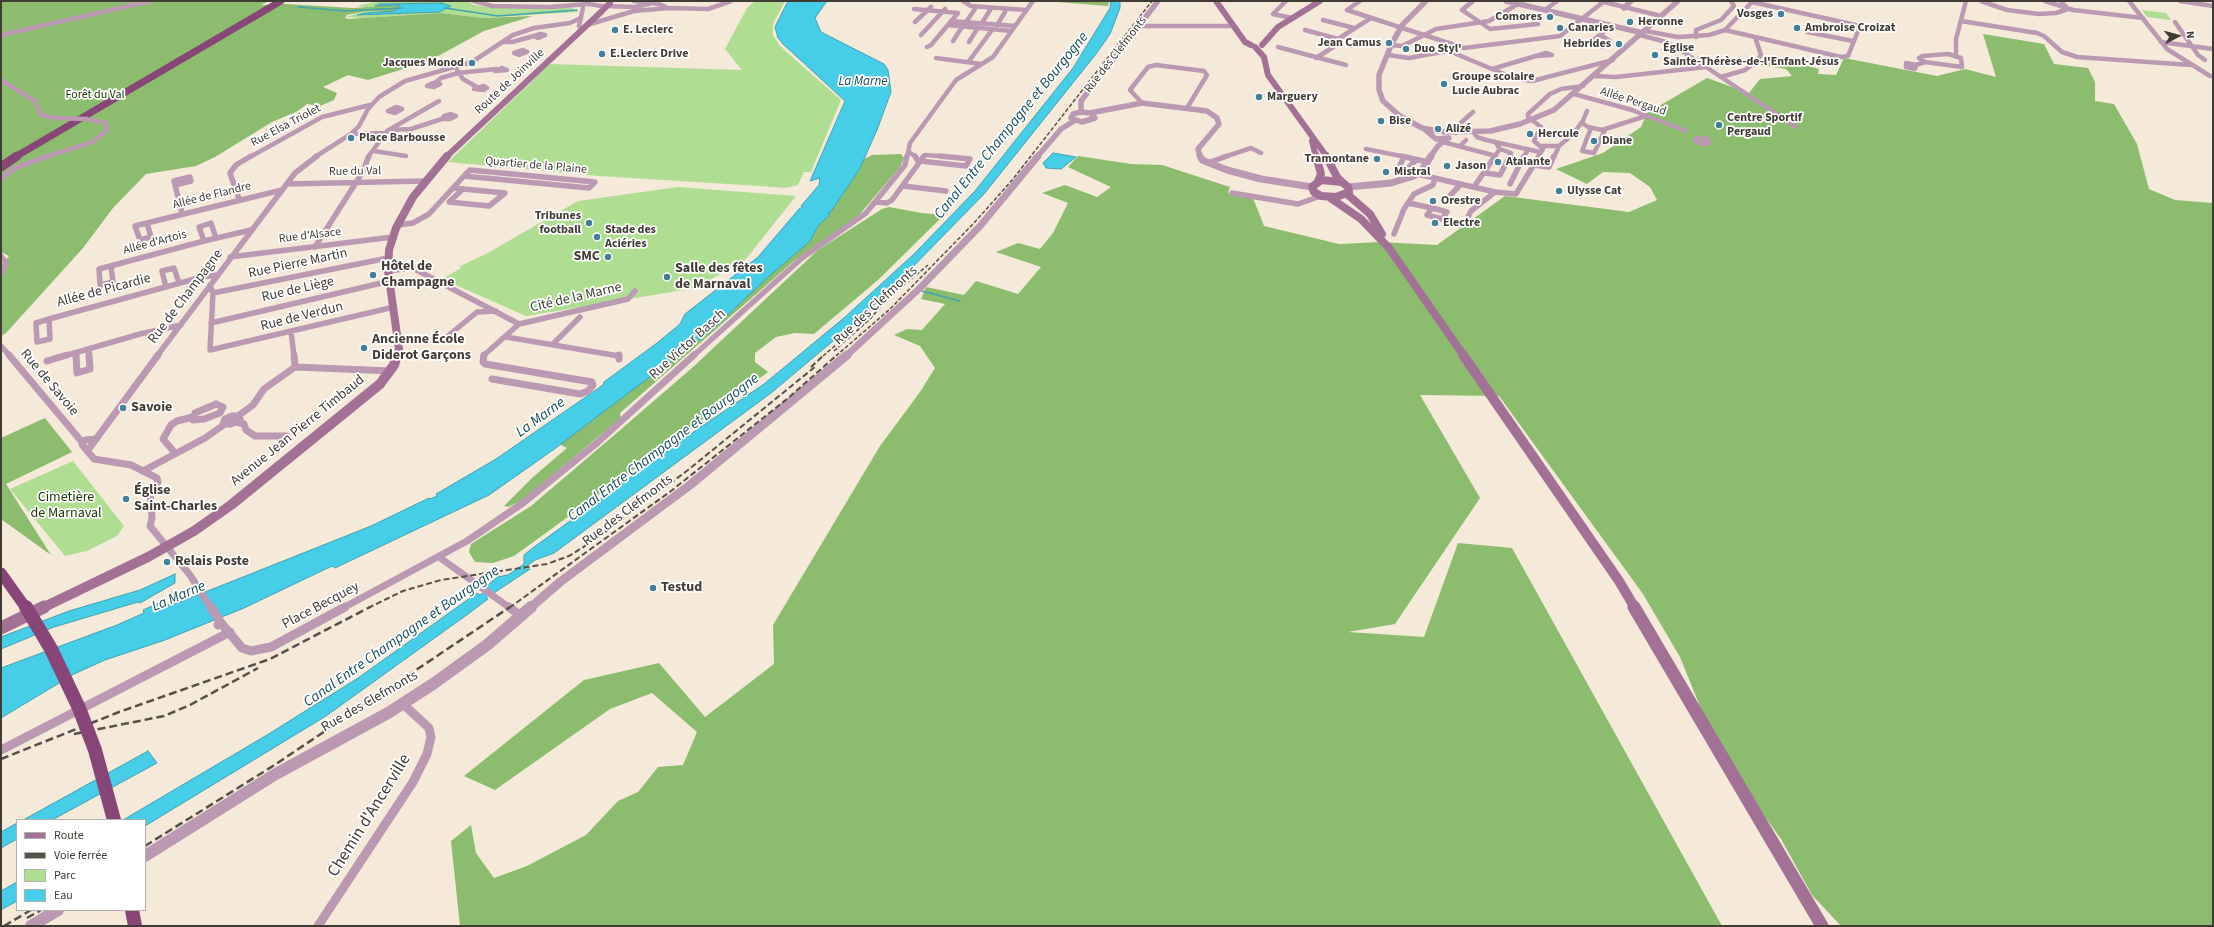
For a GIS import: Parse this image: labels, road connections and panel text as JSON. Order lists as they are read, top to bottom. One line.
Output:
{"streets":{"main road":["Route de Joinville","Avenue Jean Pierre Timbaud"],"street":["Rue des Clefmonts","Allée Pergaud","Rue Elsa Triolet","Quartier de la Plaine","Rue du Val","Allée de Flandre","Rue d'Alsace","Allée d'Artois","Rue Pierre Martin","Rue de Liège","Allée de Picardie","Rue de Champagne","Cité de la Marne","Rue de Verdun","Rue Victor Basch","Rue de Savoie","Place Becquey","Chemin d'Ancerville"]},"crossings":[["Rue des Clefmonts","Chemin d'Ancerville"],["Route de Joinville","Rue du Val"],["Route de Joinville","Avenue Jean Pierre Timbaud"],["Rue Elsa Triolet","Allée de Flandre"],["Rue du Val","Rue de Champagne"],["Rue du Val","Avenue Jean Pierre Timbaud"],["Allée de Flandre","Rue de Champagne"],["Rue d'Alsace","Rue de Champagne"],["Rue d'Alsace","Avenue Jean Pierre Timbaud"],["Allée d'Artois","Rue de Champagne"],["Rue Pierre Martin","Avenue Jean Pierre Timbaud"],["Rue de Liège","Rue de Verdun"],["Rue de Liège","Avenue Jean Pierre Timbaud"],["Allée de Picardie","Rue de Champagne"],["Rue de Champagne","Rue de Savoie"],["Rue de Verdun","Avenue Jean Pierre Timbaud"],["Rue Victor Basch","Place Becquey"],["Rue de Savoie","Avenue Jean Pierre Timbaud"],["Rue de Savoie","Place Becquey"],["Avenue Jean Pierre Timbaud","Place Becquey"]],"water":["La Marne","Canal Entre Champagne et Bourgogne"],"parks":["Forêt du Val","Cimetière de Marnaval"],"places":["Vosges","Comores","Heronne","Canaries","Ambroise Croizat","E. Leclerc","Jean Camus","Hebrides","Duo Styl'","E.Leclerc Drive","Église Sainte-Thérèse-de-l'Enfant-Jésus","Jacques Monod","Groupe scolaire Lucie Aubrac","Marguery","Bise","Centre Sportif Pergaud","Alizé","Hercule","Place Barbousse","Diane","Tramontane","Atalante","Jason","Mistral","Ulysse Cat","Orestre","Tribunes football","Electre","Stade des Aciéries","SMC","Hôtel de Champagne","Salle des fêtes de Marnaval","Ancienne École Diderot Garçons","Savoie","Église Saint-Charles","Relais Poste","Testud"],"legend":["Route","Voie ferrée","Parc","Eau"],"north":"right"}
